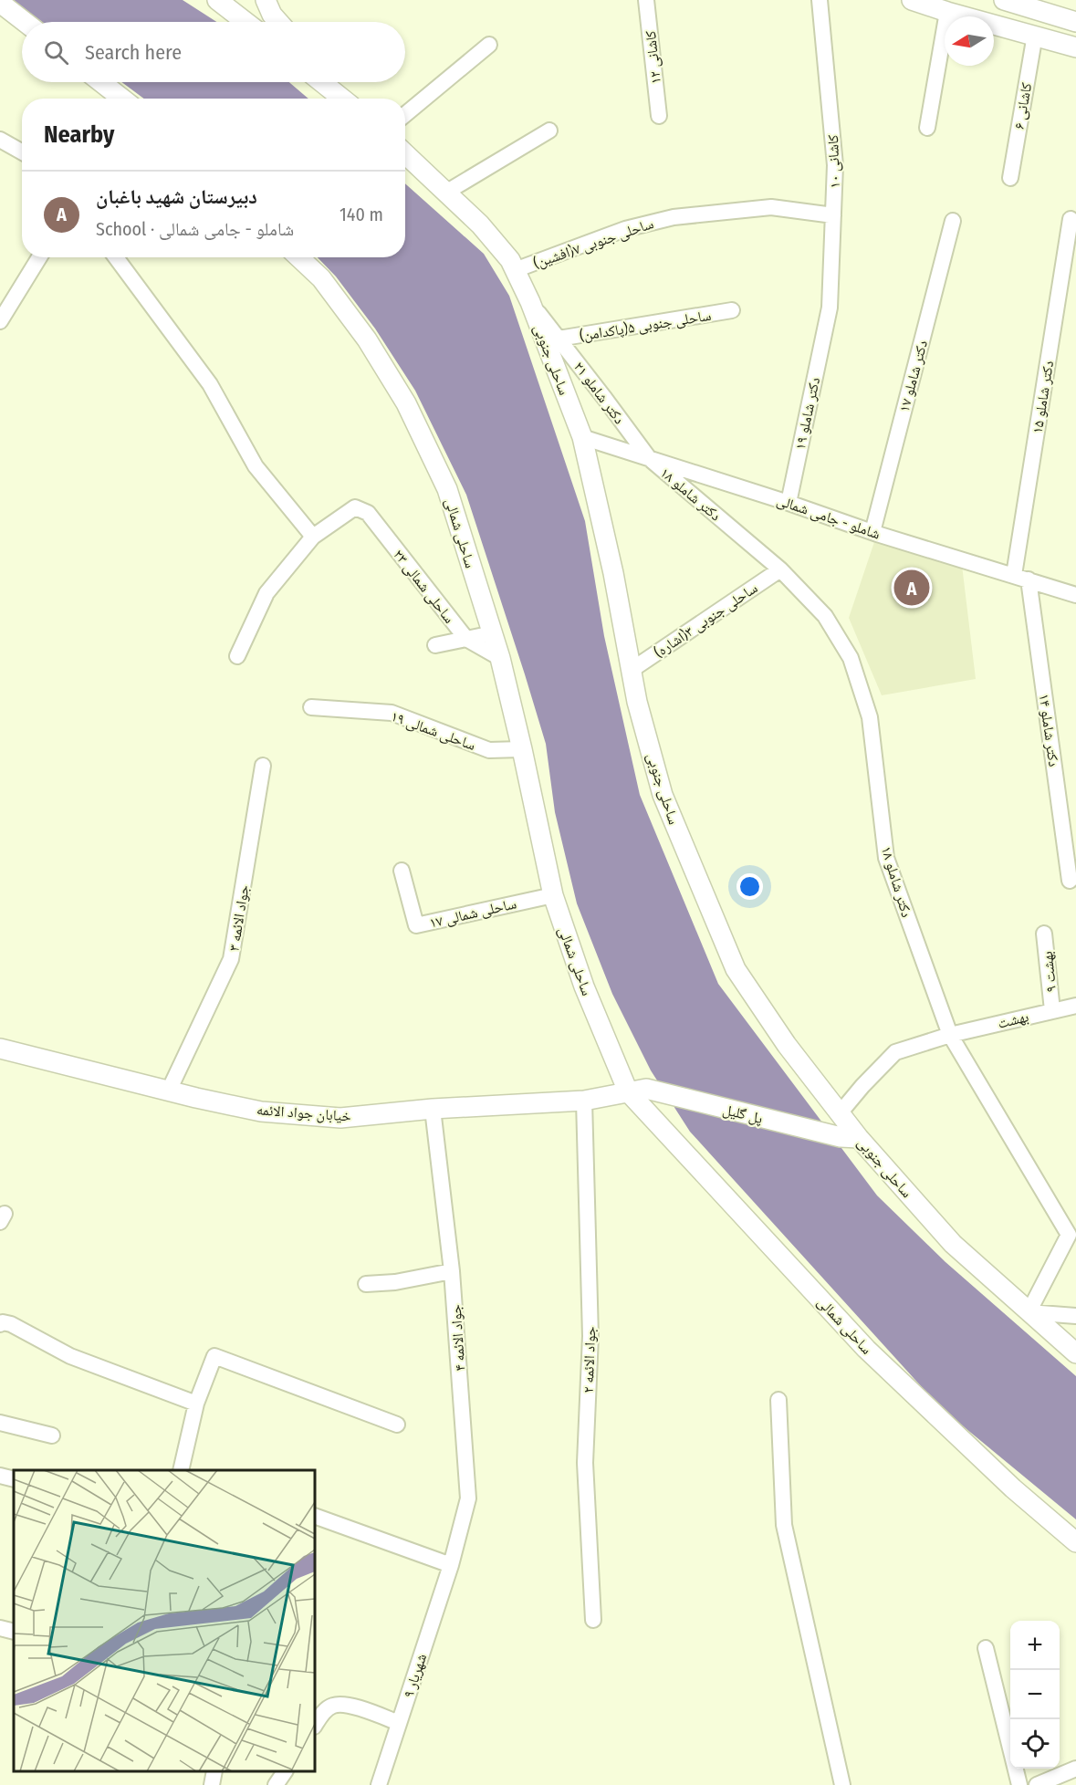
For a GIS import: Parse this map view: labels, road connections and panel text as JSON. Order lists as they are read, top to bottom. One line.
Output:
{"streets":{"street":["کاشانی ۱۲","کاشانی ۶","کاشانی ۱۰","ساحلی جنوبی ۷(افشین)","ساحلی جنوبی ۵(پاکدامن)","ساحلی جنوبی","دکتر شاملو ۱۷","دکتر شاملو ۲۱","دکتر شاملو ۱۵","دکتر شاملو ۱۹","دکتر شاملو ۱۸","شاملو - جامی شمالی","ساحلی شمالی","ساحلی شمالی ۲۳","ساحلی جنوبی ۳(اشاره)","ساحلی شمالی ۱۹","دکتر شاملو ۱۴","ساحلی شمالی ۱۷","جواد الائمه ۳","بهشت ۹","بهشت","خیابان جواد الائمه","پل گلیل","جواد الائمه ۴","جواد الائمه ۲","شهریار ۹"]},"crossings":[["کاشانی ۱۰","ساحلی جنوبی ۷(افشین)"],["کاشانی ۱۰","دکتر شاملو ۱۹"],["ساحلی جنوبی ۷(افشین)","ساحلی جنوبی"],["ساحلی جنوبی ۵(پاکدامن)","دکتر شاملو ۲۱"],["ساحلی جنوبی","دکتر شاملو ۲۱"],["ساحلی جنوبی","دکتر شاملو ۱۸"],["ساحلی جنوبی","شاملو - جامی شمالی"],["ساحلی جنوبی","ساحلی جنوبی ۳(اشاره)"],["ساحلی جنوبی","بهشت"],["ساحلی جنوبی","پل گلیل"],["دکتر شاملو ۱۷","شاملو - جامی شمالی"],["دکتر شاملو ۲۱","دکتر شاملو ۱۸"],["دکتر شاملو ۲۱","شاملو - جامی شمالی"],["دکتر شاملو ۱۵","شاملو - جامی شمالی"],["دکتر شاملو ۱۹","شاملو - جامی شمالی"],["دکتر شاملو ۱۸","شاملو - جامی شمالی"],["دکتر شاملو ۱۸","ساحلی جنوبی ۳(اشاره)"],["دکتر شاملو ۱۸","بهشت"],["شاملو - جامی شمالی","دکتر شاملو ۱۴"],["ساحلی شمالی","ساحلی شمالی ۲۳"],["ساحلی شمالی","ساحلی شمالی ۱۹"],["ساحلی شمالی","ساحلی شمالی ۱۷"],["ساحلی شمالی","خیابان جواد الائمه"],["ساحلی شمالی","پل گلیل"],["جواد الائمه ۳","خیابان جواد الائمه"],["بهشت ۹","بهشت"],["خیابان جواد الائمه","پل گلیل"],["خیابان جواد الائمه","جواد الائمه ۴"],["خیابان جواد الائمه","جواد الائمه ۲"],["جواد الائمه ۴","شهریار ۹"]],"north":"left","page":{"search":"Search here","heading":"Nearby","list":[{"mark":"A","name":"دبیرستان شهید باغبان","note":"School · شاملو - جامی شمالی","value":"140 m"}],"pins":"A","map_buttons":["+","−"]}}
